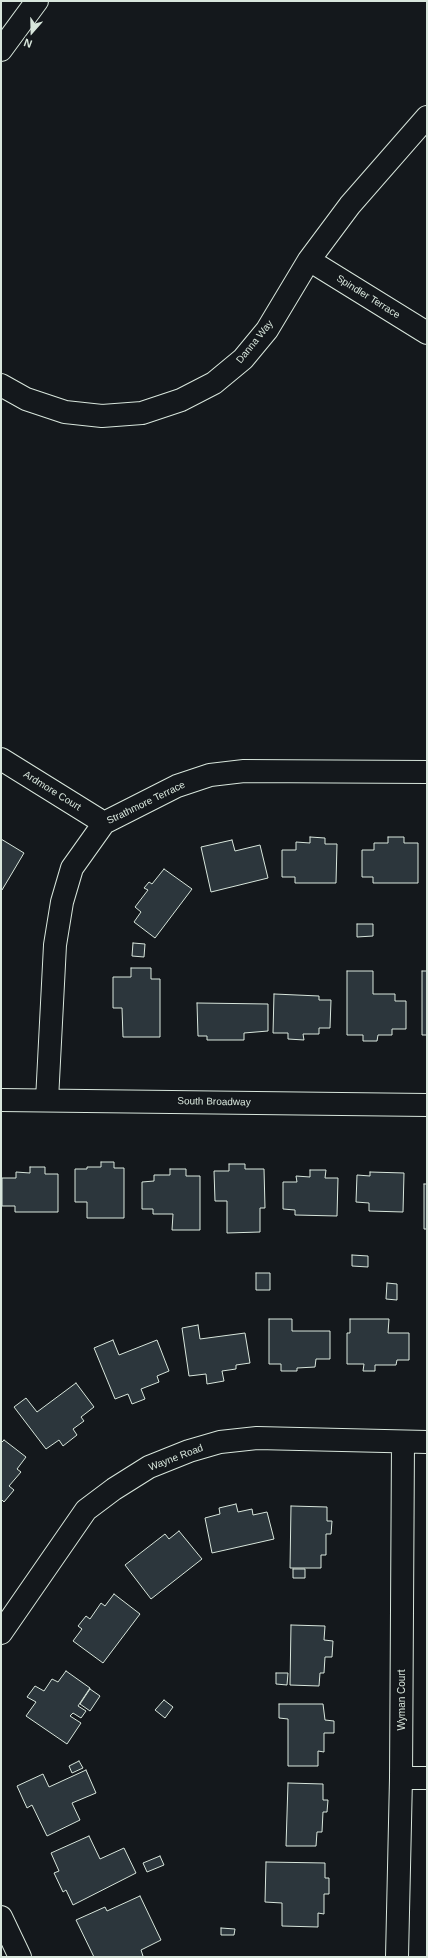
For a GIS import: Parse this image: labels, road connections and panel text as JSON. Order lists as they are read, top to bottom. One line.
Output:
{"streets":{"street":["Spindler Terrace","Danna Way","Ardmore Court","Strathmore Terrace","South Broadway","Wayne Road","Wyman Court"]},"crossings":[["Spindler Terrace","Danna Way"],["Ardmore Court","Strathmore Terrace"],["Strathmore Terrace","South Broadway"],["Wayne Road","Wyman Court"]],"north":"bottom"}
